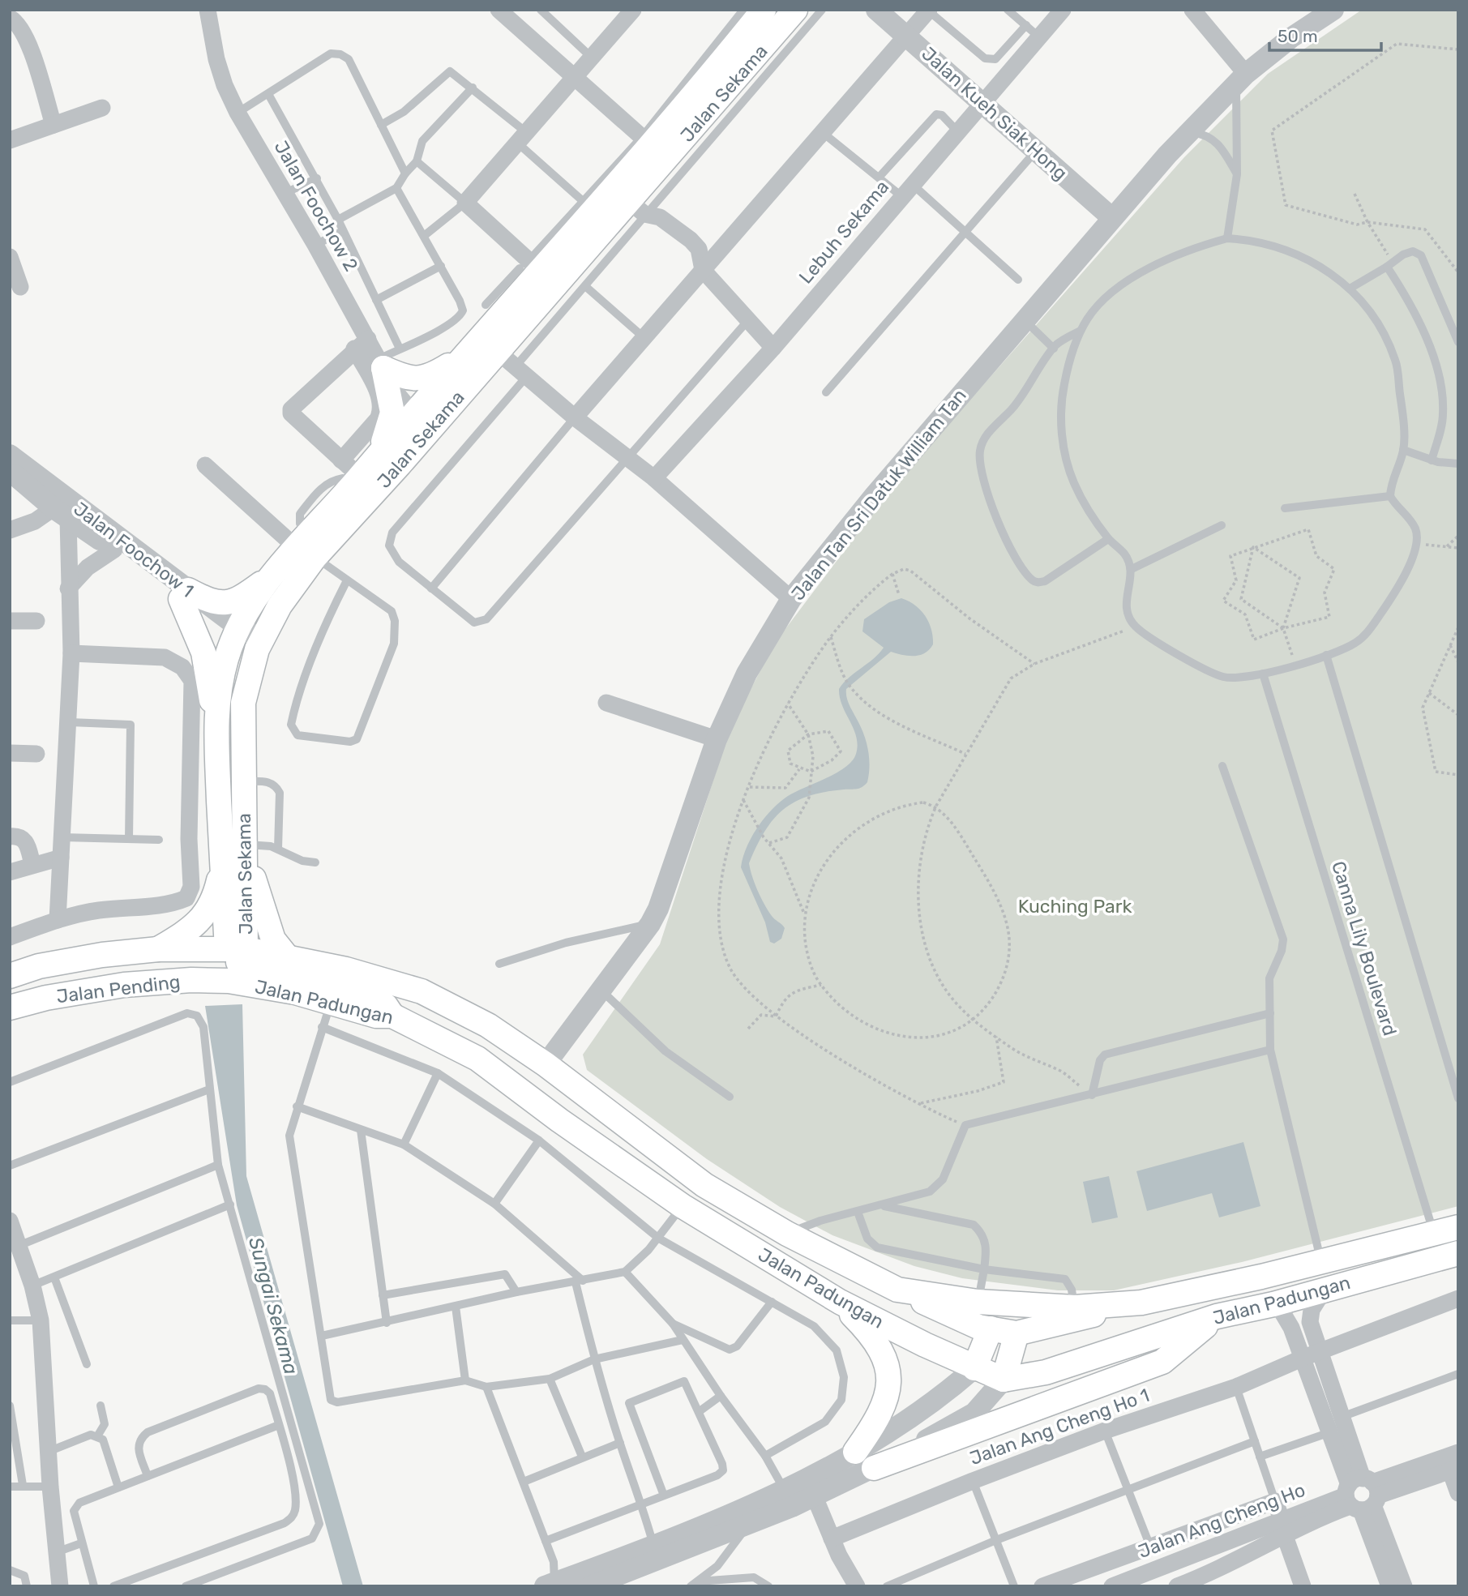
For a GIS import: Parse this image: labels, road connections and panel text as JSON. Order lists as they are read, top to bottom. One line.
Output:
{"streets":{"main road":["Jalan Sekama","Jalan Pending","Jalan Padungan"],"street":["Jalan Kueh Siak Hong","Jalan Foochow 2","Lebuh Sekama","Jalan Tan Sri Datuk William Tan","Jalan Foochow 1","Jalan Ang Cheng Ho 1","Jalan Ang Cheng Ho"],"lane":["Canna Lily Boulevard"]},"crossings":[["Jalan Sekama","Jalan Foochow 2"],["Jalan Sekama","Jalan Foochow 1"],["Jalan Sekama","Jalan Pending"],["Jalan Sekama","Jalan Padungan"],["Jalan Kueh Siak Hong","Lebuh Sekama"],["Jalan Kueh Siak Hong","Jalan Tan Sri Datuk William Tan"],["Jalan Tan Sri Datuk William Tan","Jalan Padungan"],["Canna Lily Boulevard","Jalan Padungan"],["Jalan Pending","Jalan Padungan"]],"water":["Sungai Sekama"],"parks":["Kuching Park"],"scale_bar":"50 m"}
